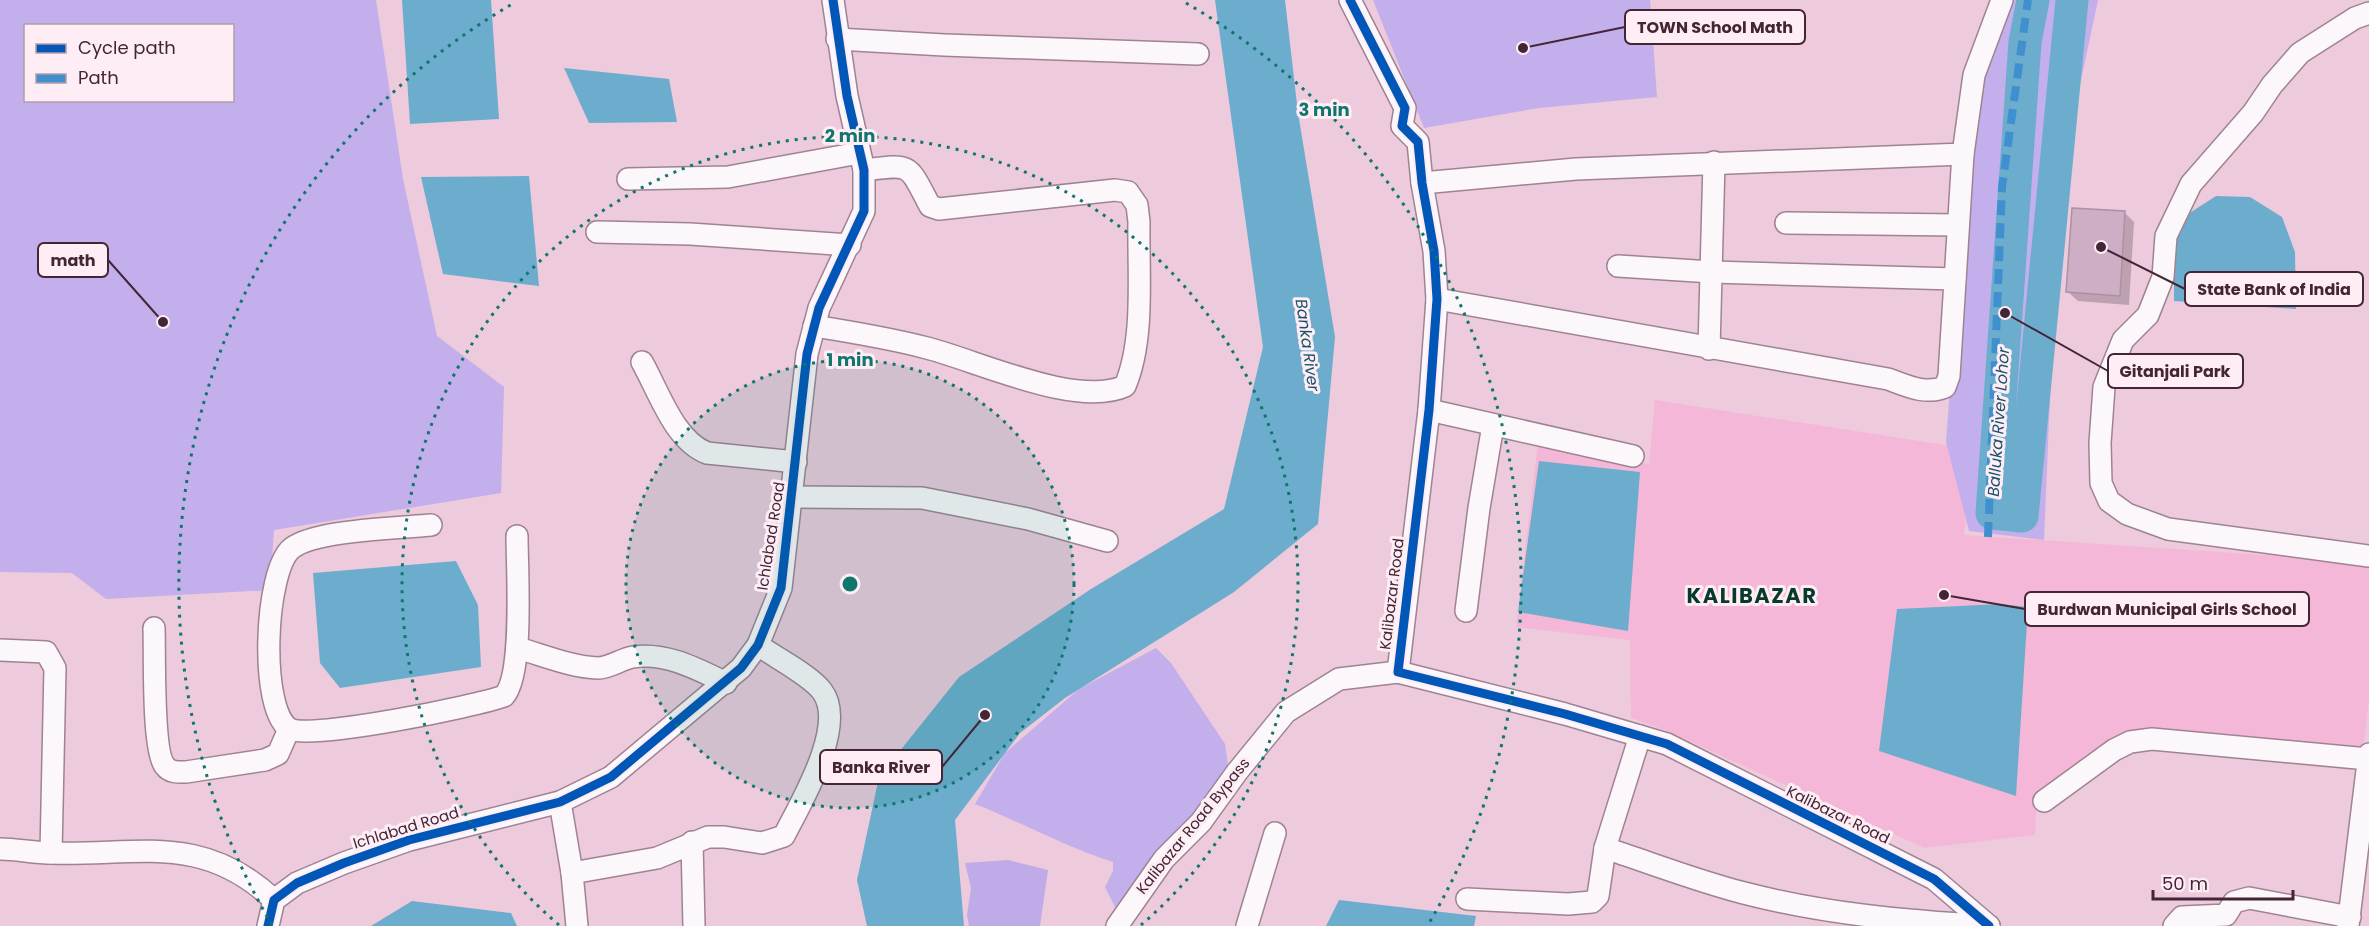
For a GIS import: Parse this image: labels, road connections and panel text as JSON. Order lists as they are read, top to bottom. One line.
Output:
{"streets":{"street":["Ichlabad Road","Kalibazar Road","Kalibazar Road Bypass"]},"crossings":[["Kalibazar Road","Kalibazar Road Bypass"]],"districts":["KALIBAZAR"],"water":["Banka River","Balluka River Lohor"],"places":["TOWN School Math","State Bank of India","Gitanjali Park","math","Burdwan Municipal Girls School","Banka River"],"legend":["Cycle path","Path"],"scale_bar":"50 m","rings":["3 min","2 min","1 min"]}
